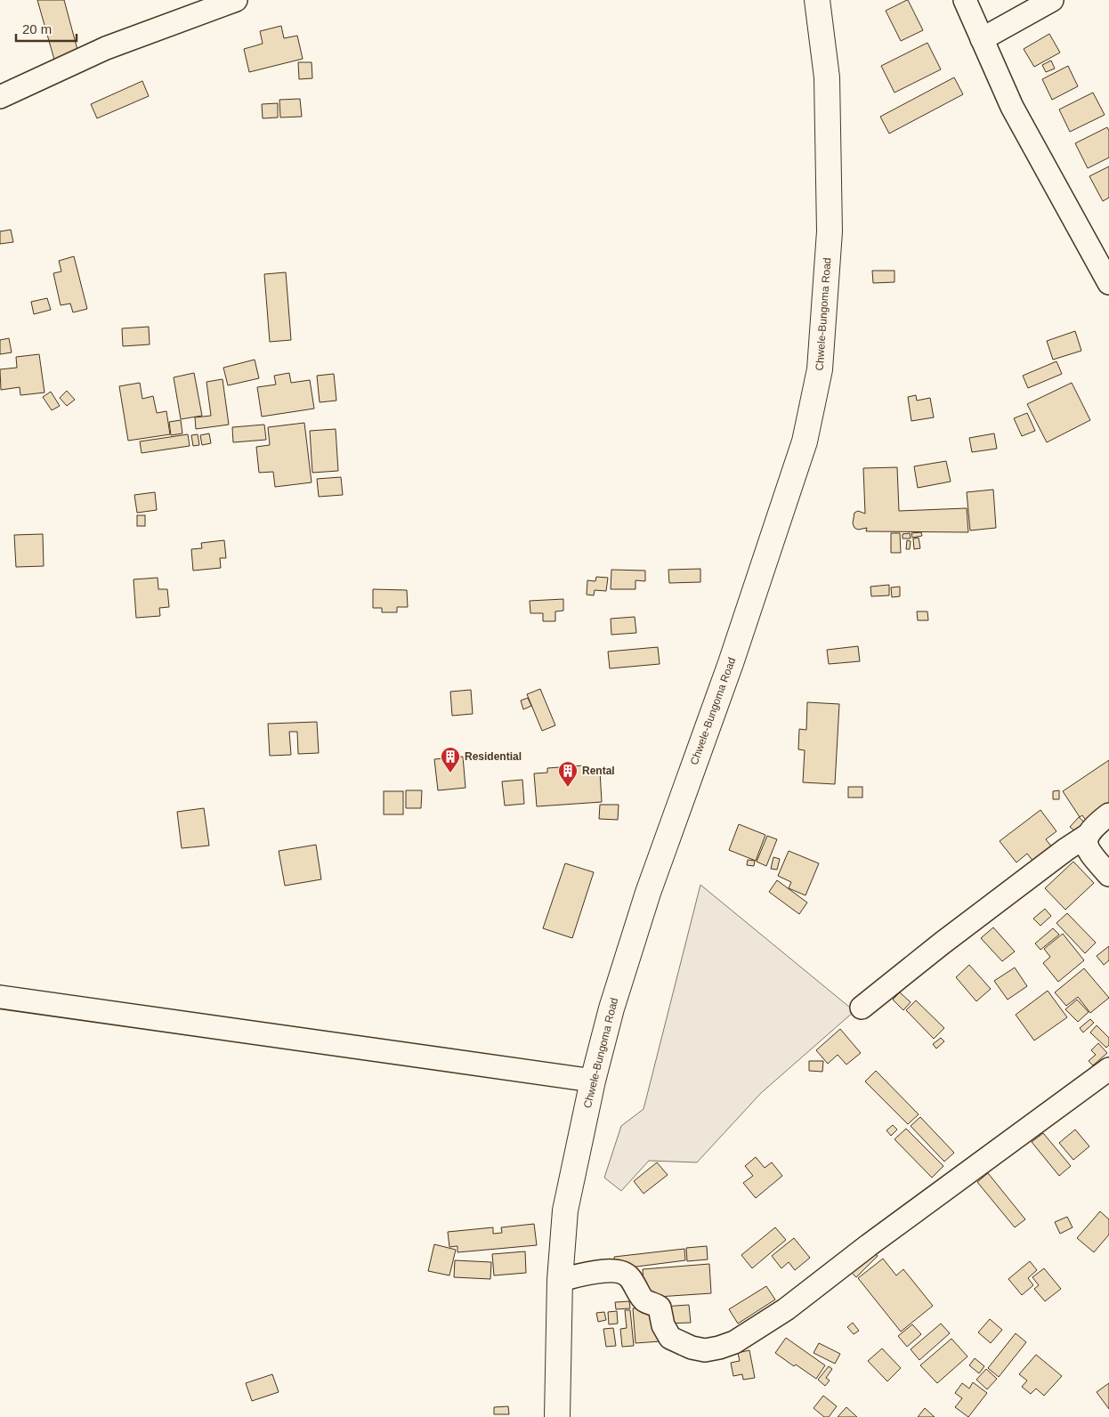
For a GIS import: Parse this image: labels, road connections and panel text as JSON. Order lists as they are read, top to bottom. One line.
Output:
{"streets":{"main road":["Chwele-Bungoma Road"]},"places":{"building":["Residential","Rental"]},"scale_bar":"20 m"}
